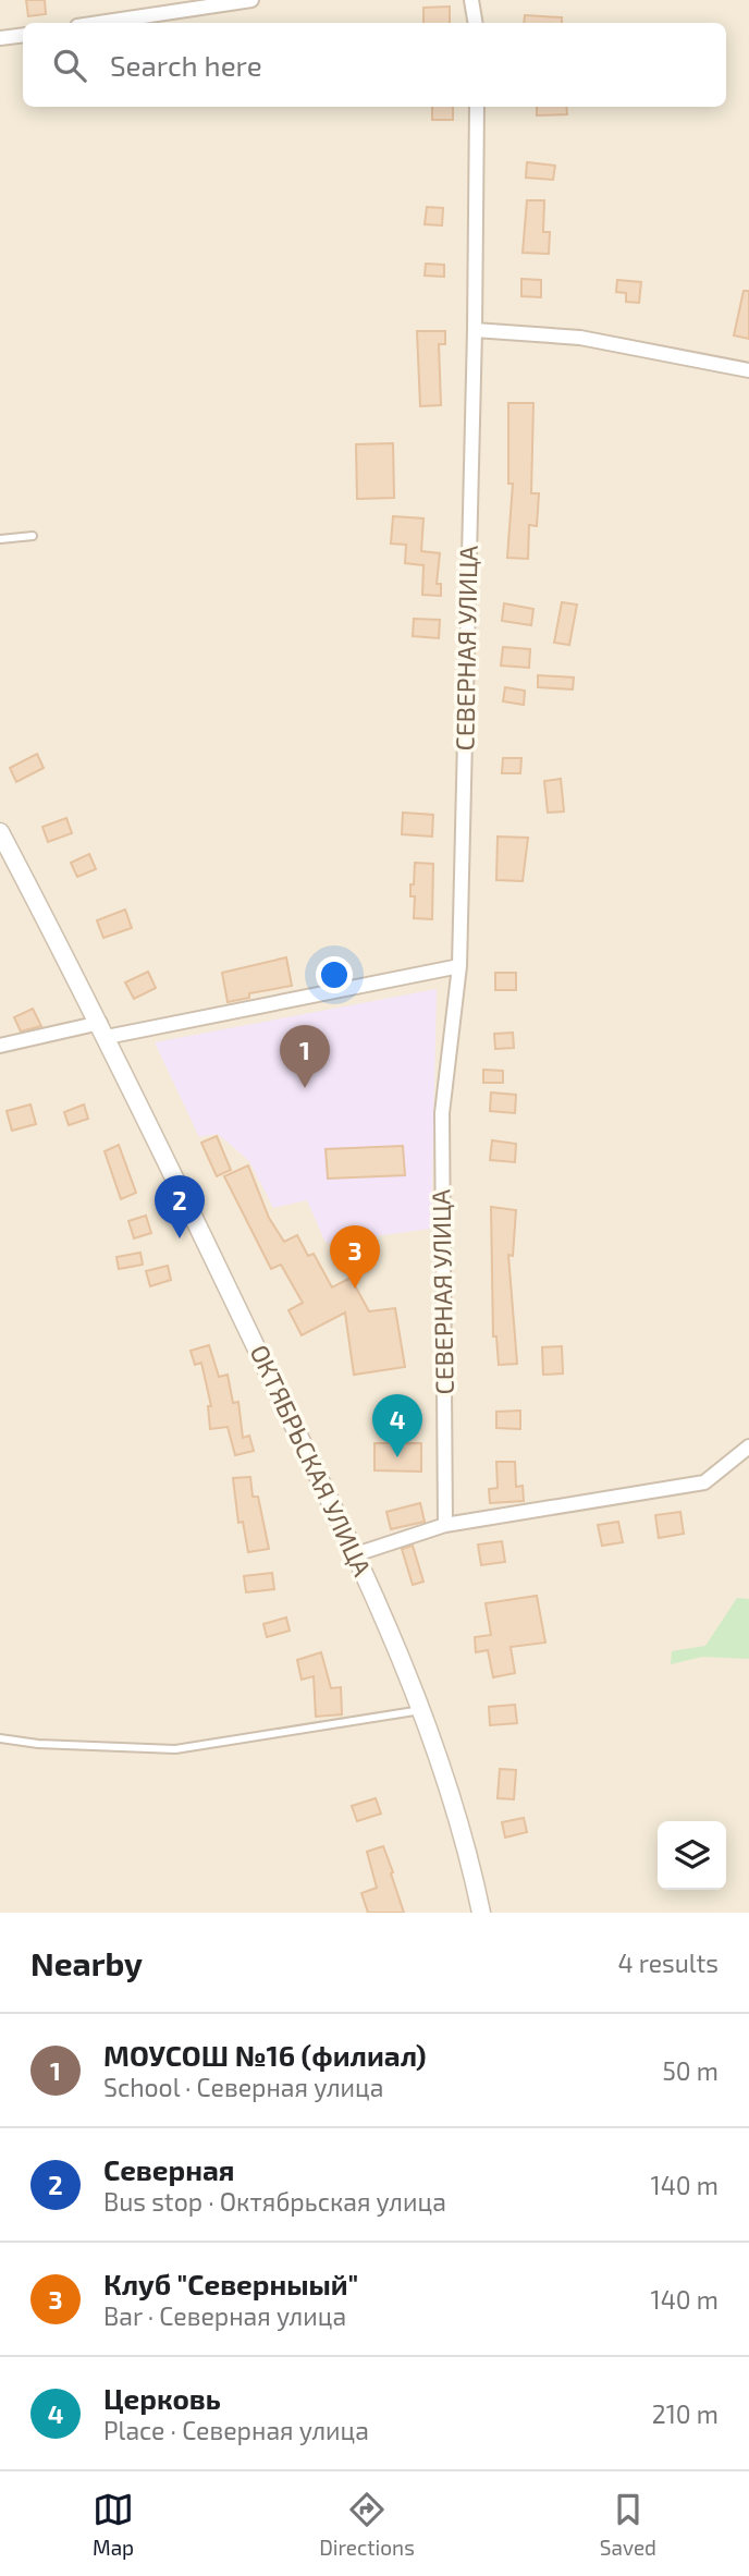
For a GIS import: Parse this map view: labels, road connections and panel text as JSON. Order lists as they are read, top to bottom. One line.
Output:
{"streets":{"street":["СЕВЕРНАЯ УЛИЦА","ОКТЯБРЬСКАЯ УЛИЦА"]},"page":{"search":"Search here","pins":["1","2","3","4"],"heading":["Nearby","4 results"],"list":[{"mark":"1","name":"МОУСОШ №16 (филиал)","note":"School · Северная улица","value":"50 m"},{"mark":"2","name":"Северная","note":"Bus stop · Октябрьская улица","value":"140 m"},{"mark":"3","name":"Клуб \"Северныый\"","note":"Bar · Северная улица","value":"140 m"},{"mark":"4","name":"Церковь","note":"Place · Северная улица","value":"210 m"}],"nav":["Map","Directions","Saved"]}}
